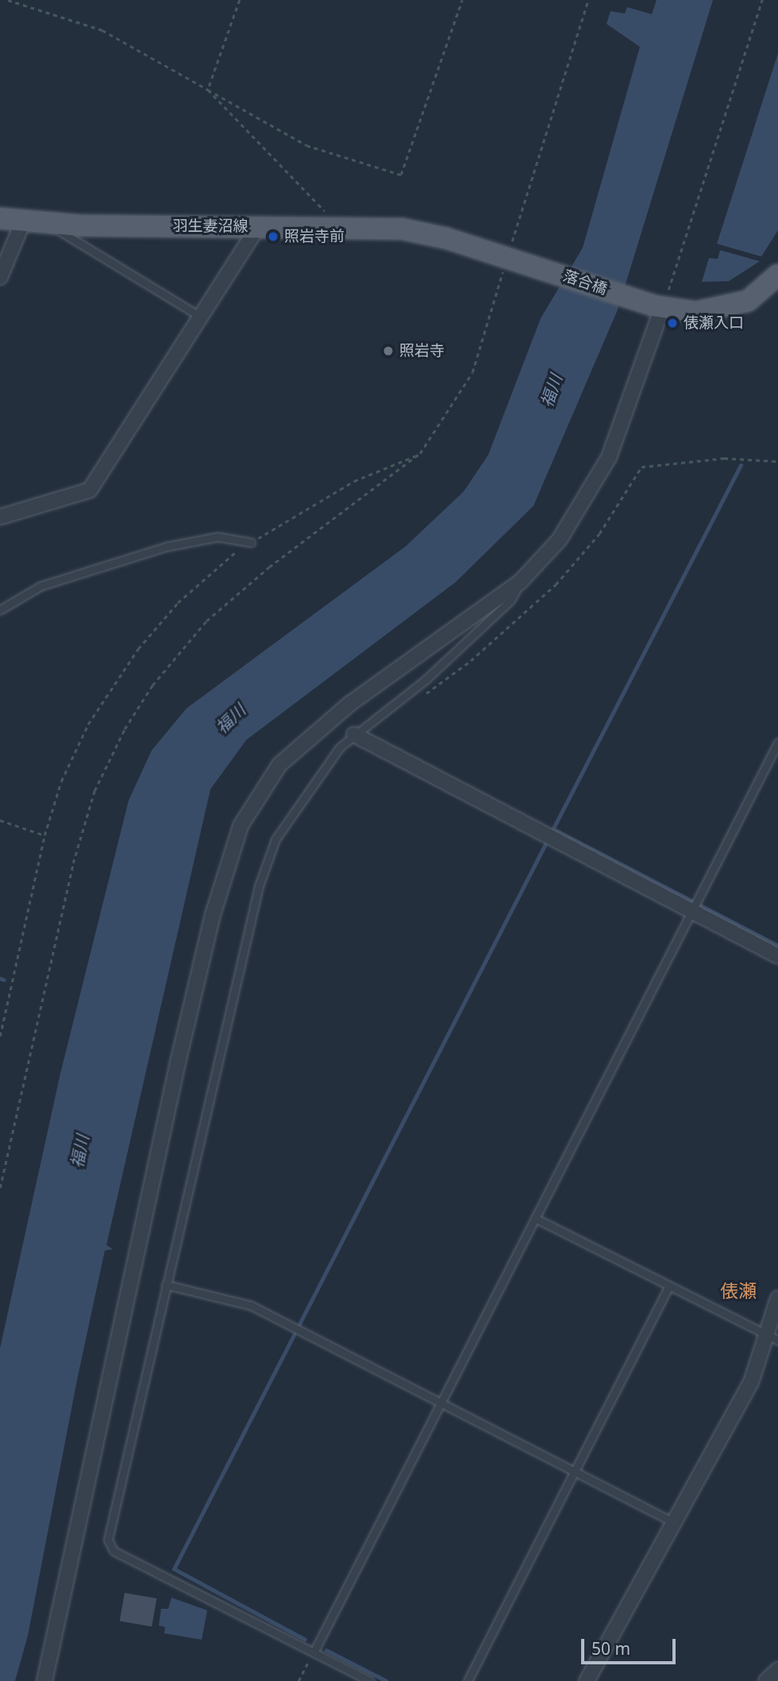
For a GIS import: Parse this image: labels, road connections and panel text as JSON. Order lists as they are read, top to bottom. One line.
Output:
{"streets":{"main road":["羽生妻沼線","落合橋"]},"crossings":[["羽生妻沼線","落合橋"]],"districts":["俵瀬"],"water":["福川"],"places":["照岩寺前","俵瀬入口","照岩寺"],"scale_bar":"50 m"}
